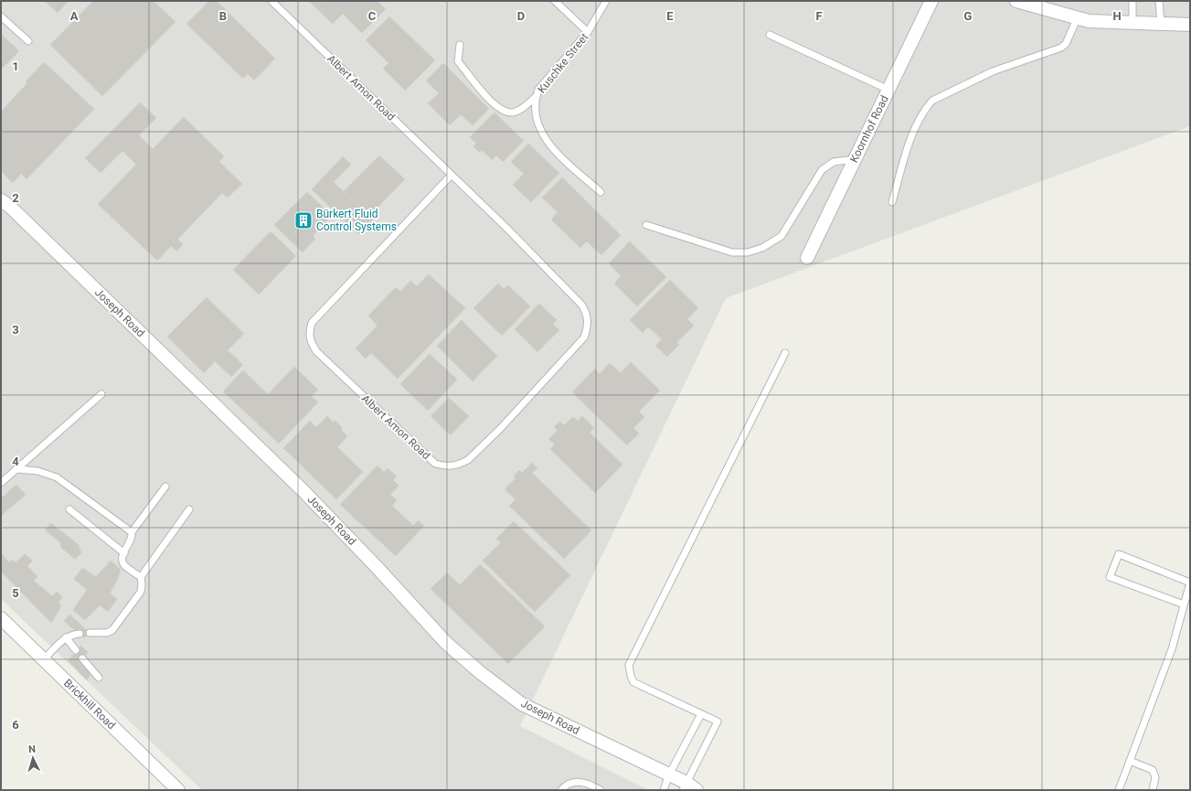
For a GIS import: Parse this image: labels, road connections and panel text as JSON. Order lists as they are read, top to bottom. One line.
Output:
{"streets":{"street":["Koornhof Road","Joseph Road","Brickhill Road"],"lane":["Kuschke Street","Albert Amon Road"]},"places":{"building":["Bürkert Fluid Control Systems"]},"north":"top","grid":{"columns":["A","B","C","D","E","F","G","H"],"rows":["1","2","3","4","5","6"]}}
